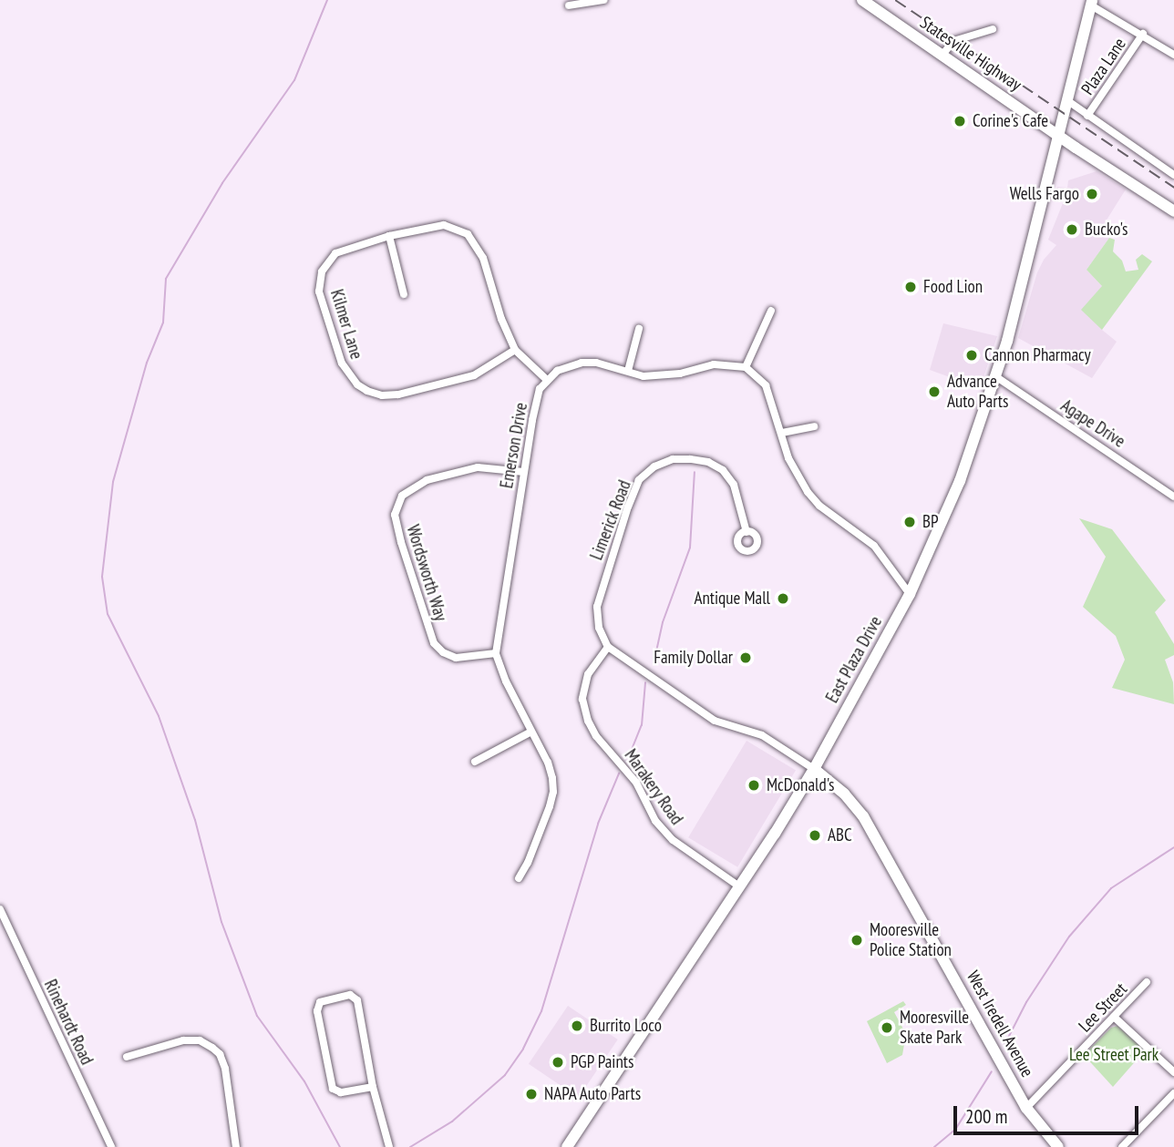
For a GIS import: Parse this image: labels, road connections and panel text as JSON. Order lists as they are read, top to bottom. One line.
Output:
{"streets":{"main road":["Statesville Highway","East Plaza Drive","West Iredell Avenue"],"street":["Plaza Lane","Kilmer Lane","Agape Drive","Emerson Drive","Limerick Road","Wordsworth Way","Marakery Road","Lee Street","Rinehardt Road"]},"crossings":[["Statesville Highway","East Plaza Drive"],["Plaza Lane","East Plaza Drive"],["Kilmer Lane","Emerson Drive"],["Agape Drive","East Plaza Drive"],["Emerson Drive","Wordsworth Way"],["Limerick Road","Marakery Road"],["Limerick Road","West Iredell Avenue"],["East Plaza Drive","Marakery Road"],["East Plaza Drive","West Iredell Avenue"],["Marakery Road","West Iredell Avenue"],["Lee Street","West Iredell Avenue"]],"parks":["Lee Street Park"],"places":["Corine's Cafe","Wells Fargo","Bucko's","Food Lion","Cannon Pharmacy","Advance Auto Parts","BP","Antique Mall","Family Dollar","McDonald's","ABC","Mooresville Police Station","Burrito Loco","Mooresville Skate Park","PGP Paints","NAPA Auto Parts"],"scale_bar":"200 m"}
